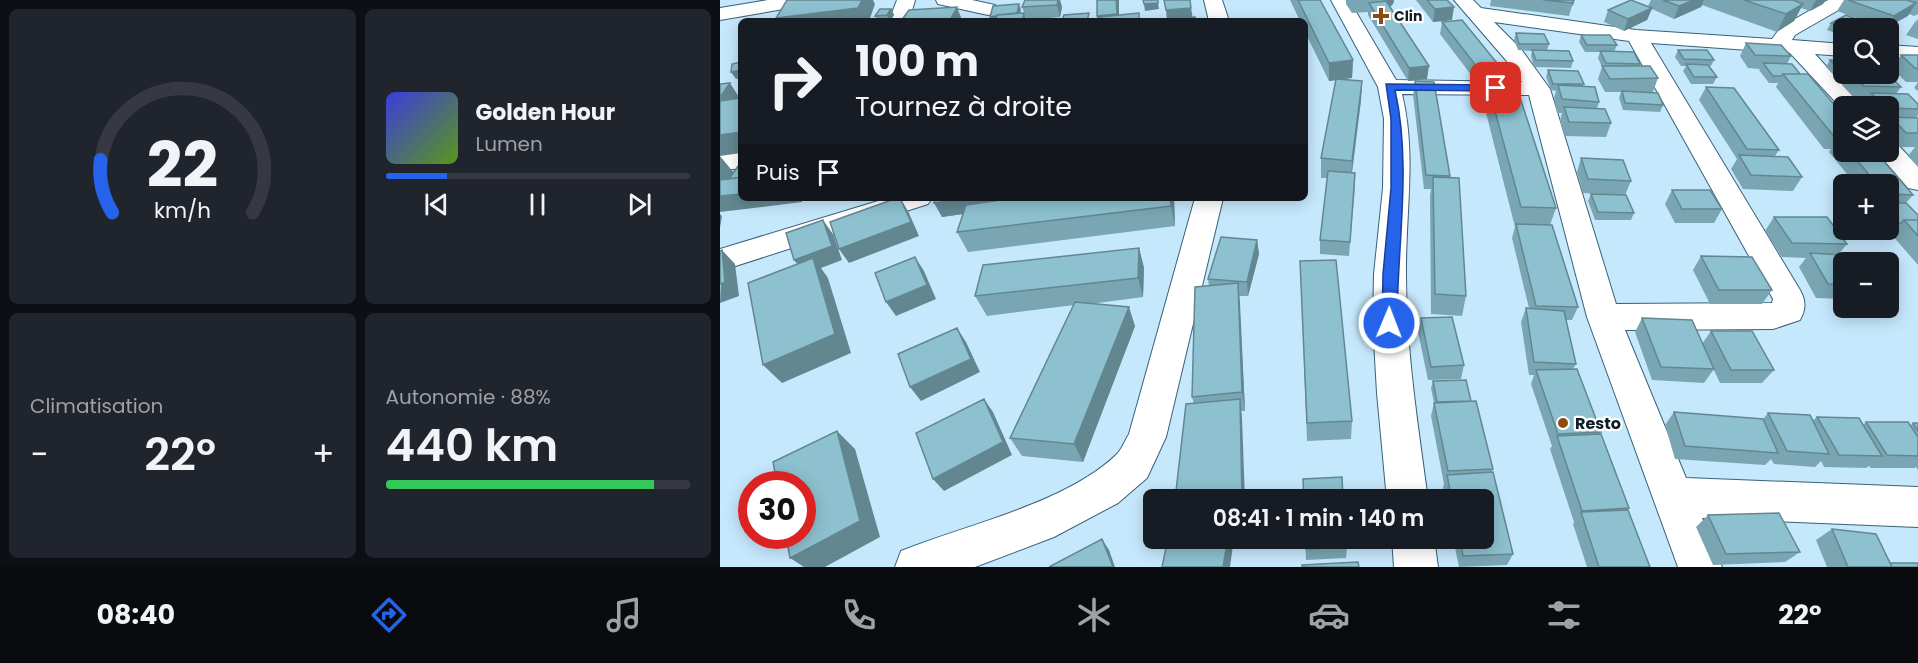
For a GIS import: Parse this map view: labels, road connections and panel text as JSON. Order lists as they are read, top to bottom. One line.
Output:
{"places":{"health":["Clin"],"other":["Resto"]},"page":{"map_buttons":["+","−"],"turn":["100 m","Tournez à droite"],"song":["Golden Hour","Lumen"],"then":"Puis","tile":["Climatisation",["Autonomie · 88%","440 km"]],"heat":["−","22°","+"],"limit":"30","trip":"08:41 · 1 min · 140 m","tabs":["08:40","22°"],"gauge":["22","km/h"]}}
